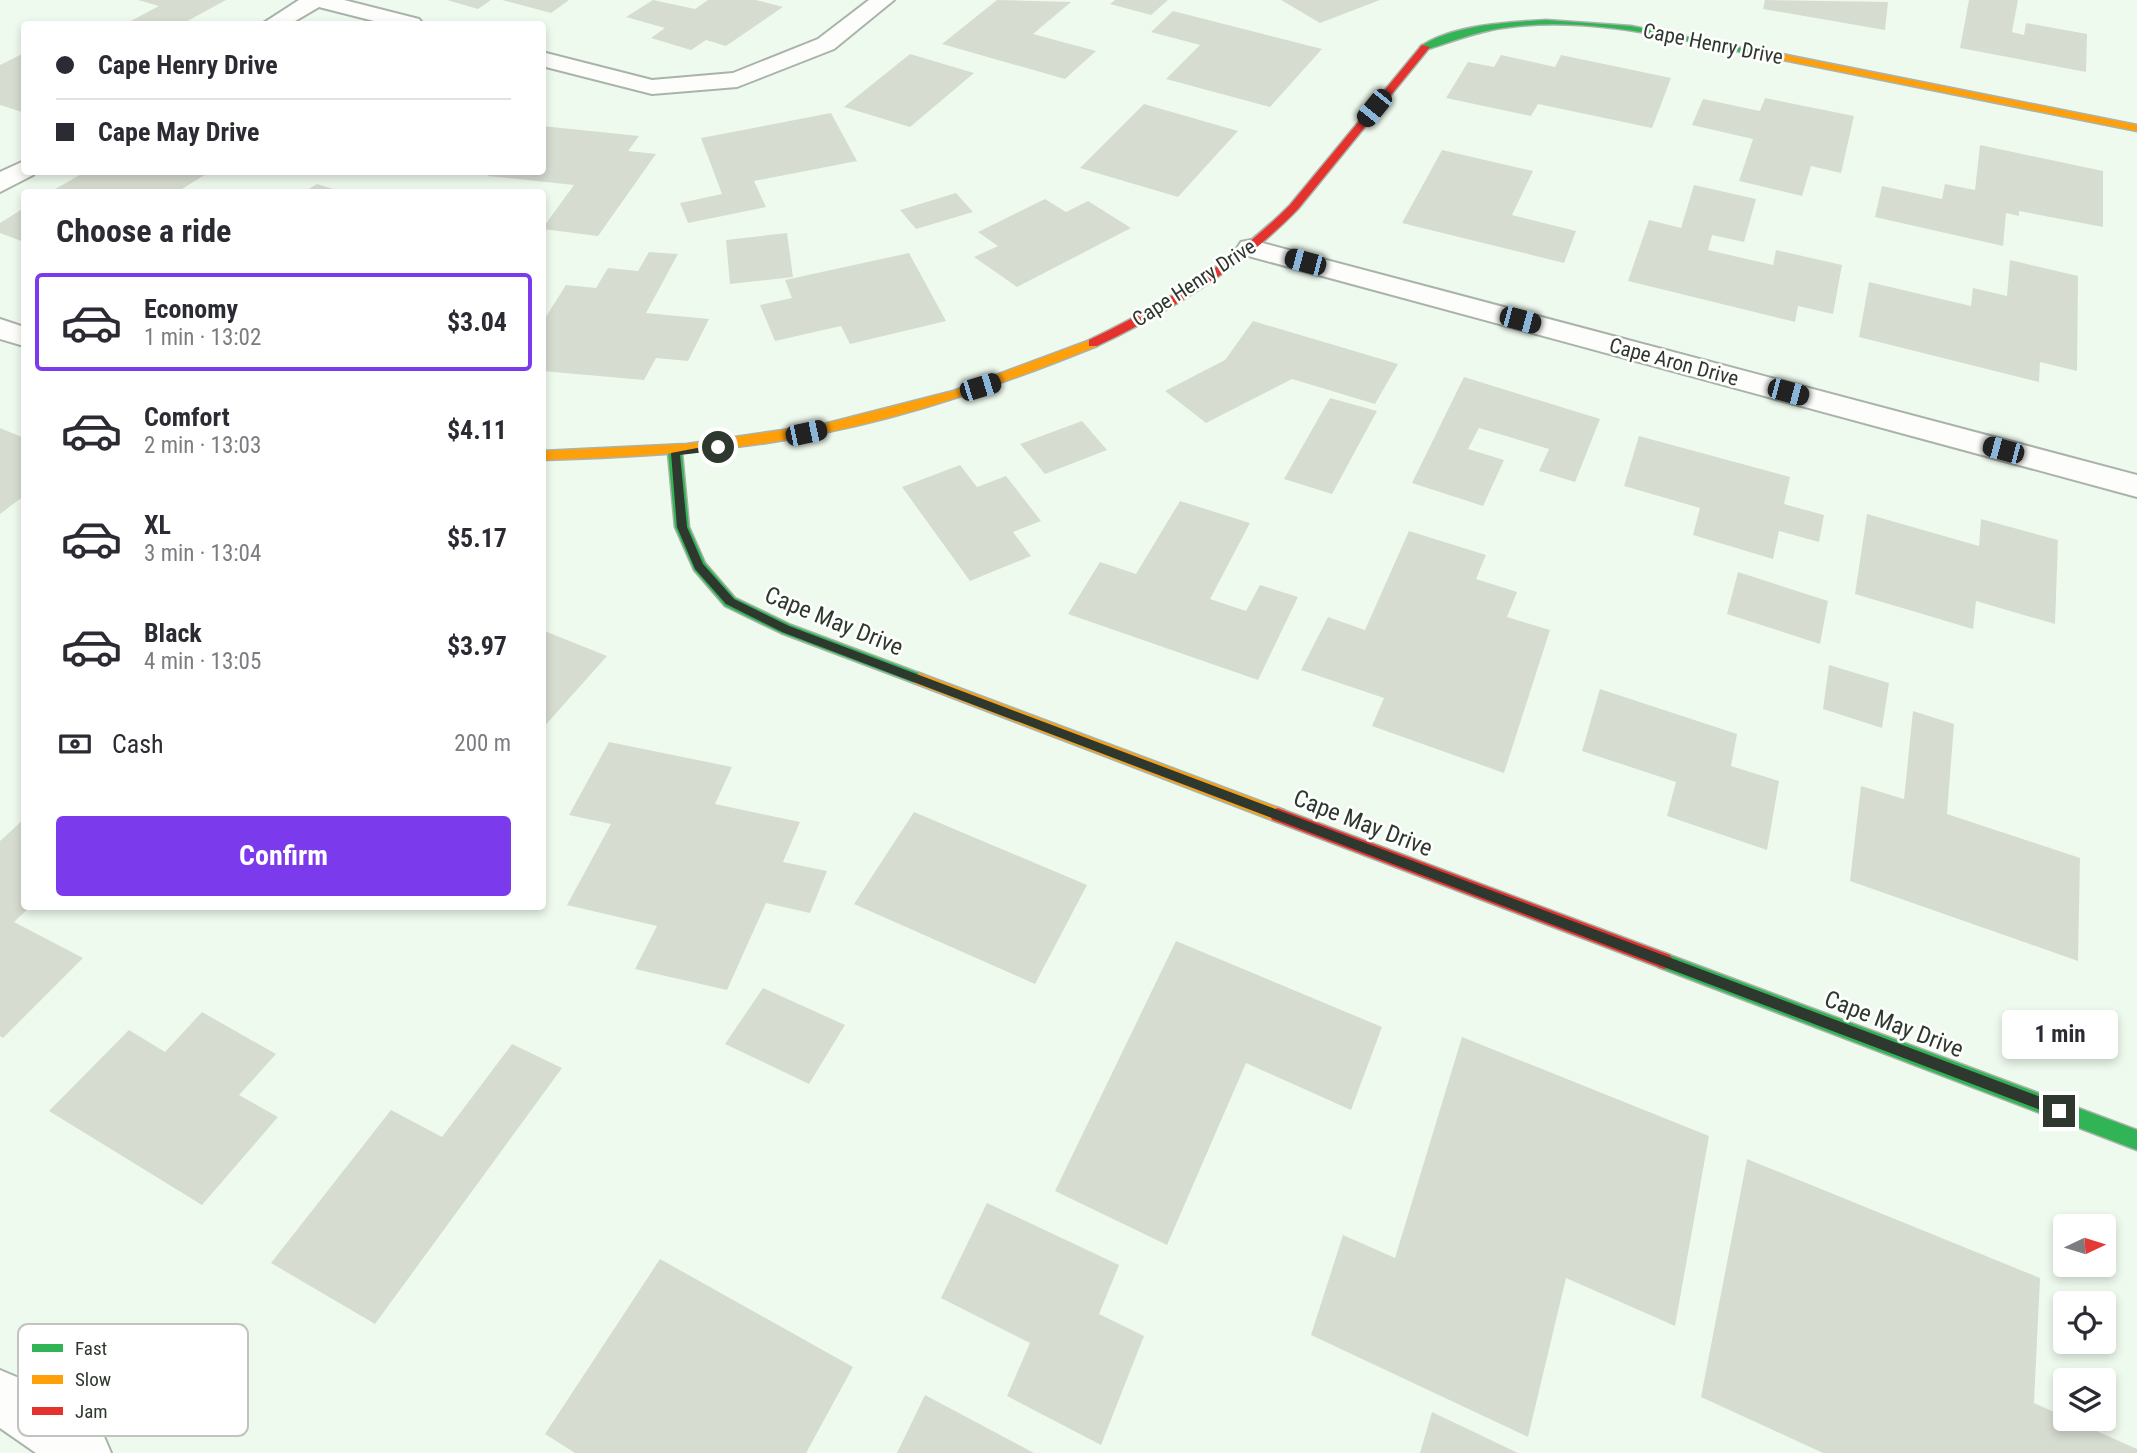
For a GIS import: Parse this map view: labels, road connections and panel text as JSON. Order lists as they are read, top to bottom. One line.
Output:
{"streets":{"street":["Cape Henry Drive","Cape Aron Drive","Cape May Drive"]},"crossings":[["Cape Henry Drive","Cape Aron Drive"],["Cape Henry Drive","Cape May Drive"]],"legend":["Fast","Slow","Jam"],"north":"right","page":{"banner":["Cape Henry Drive","Cape May Drive"],"heading":"Choose a ride","list":[{"name":"Economy","note":"1 min · 13:02","value":"$3.04"},{"name":"Comfort","note":"2 min · 13:03","value":"$4.11"},{"name":"XL","note":"3 min · 13:04","value":"$5.17"},{"name":"Black","note":"4 min · 13:05","value":"$3.97"}],"pay":["Cash","200 m"],"buttons":"Confirm","bubble":"1 min"}}
